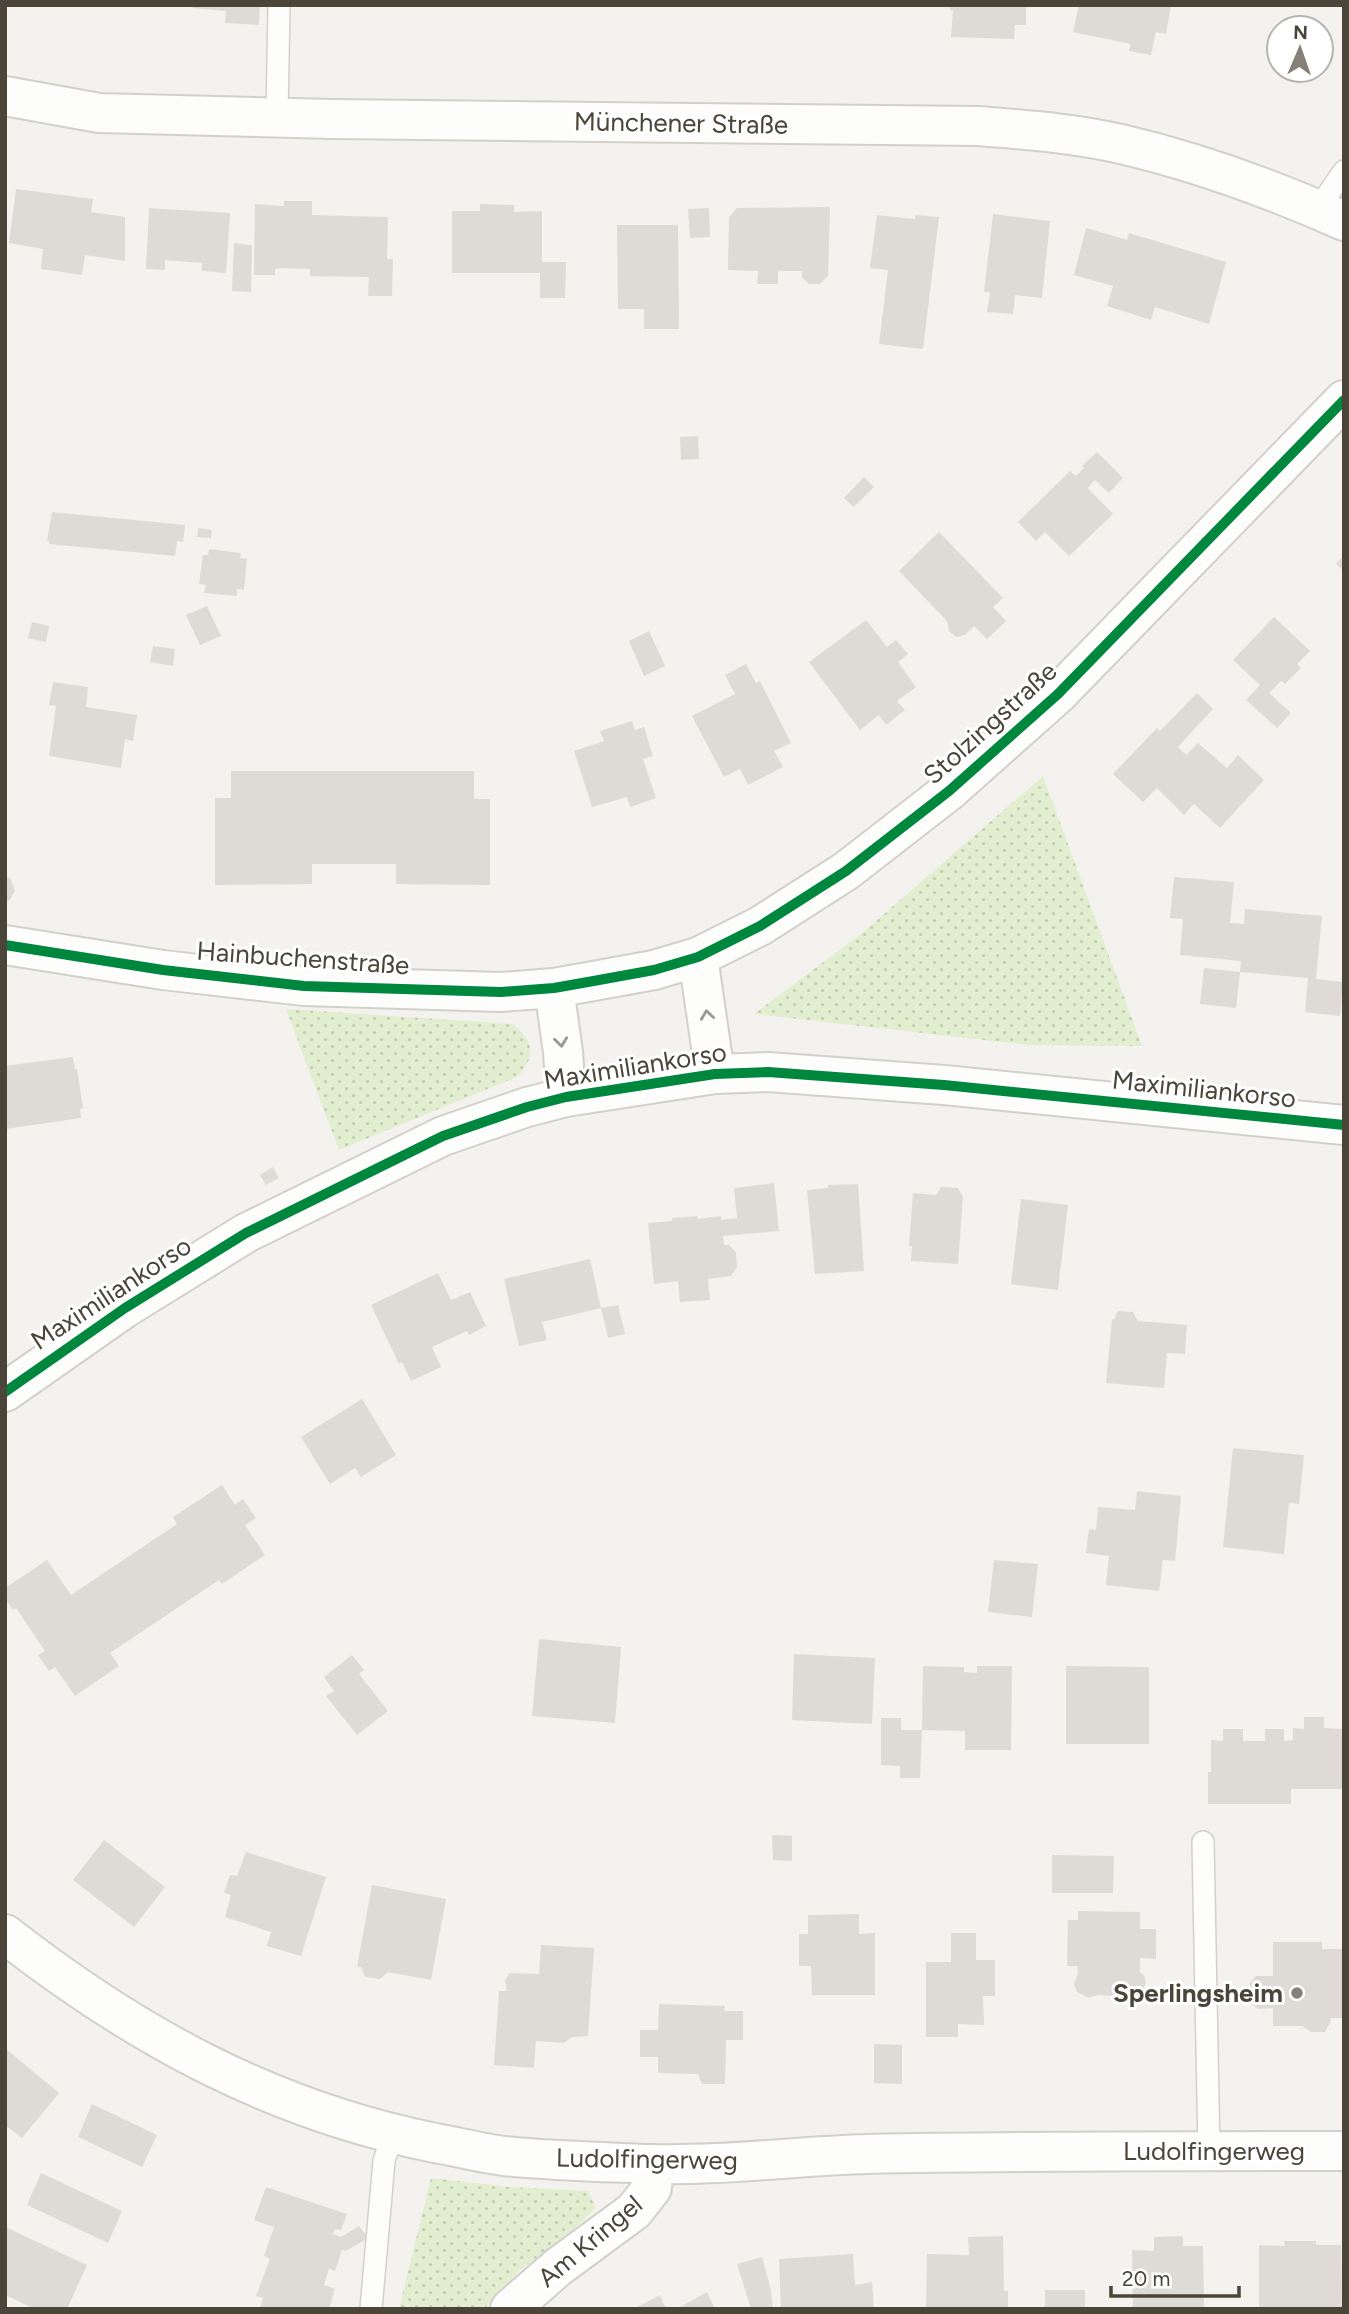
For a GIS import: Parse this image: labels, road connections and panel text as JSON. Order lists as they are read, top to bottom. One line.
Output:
{"streets":{"street":["Münchener Straße","Stolzingstraße","Hainbuchenstraße","Maximiliankorso","Ludolfingerweg","Am Kringel"]},"crossings":[["Stolzingstraße","Hainbuchenstraße"],["Ludolfingerweg","Am Kringel"]],"places":["Sperlingsheim"],"scale_bar":"20 m","north":"top"}
